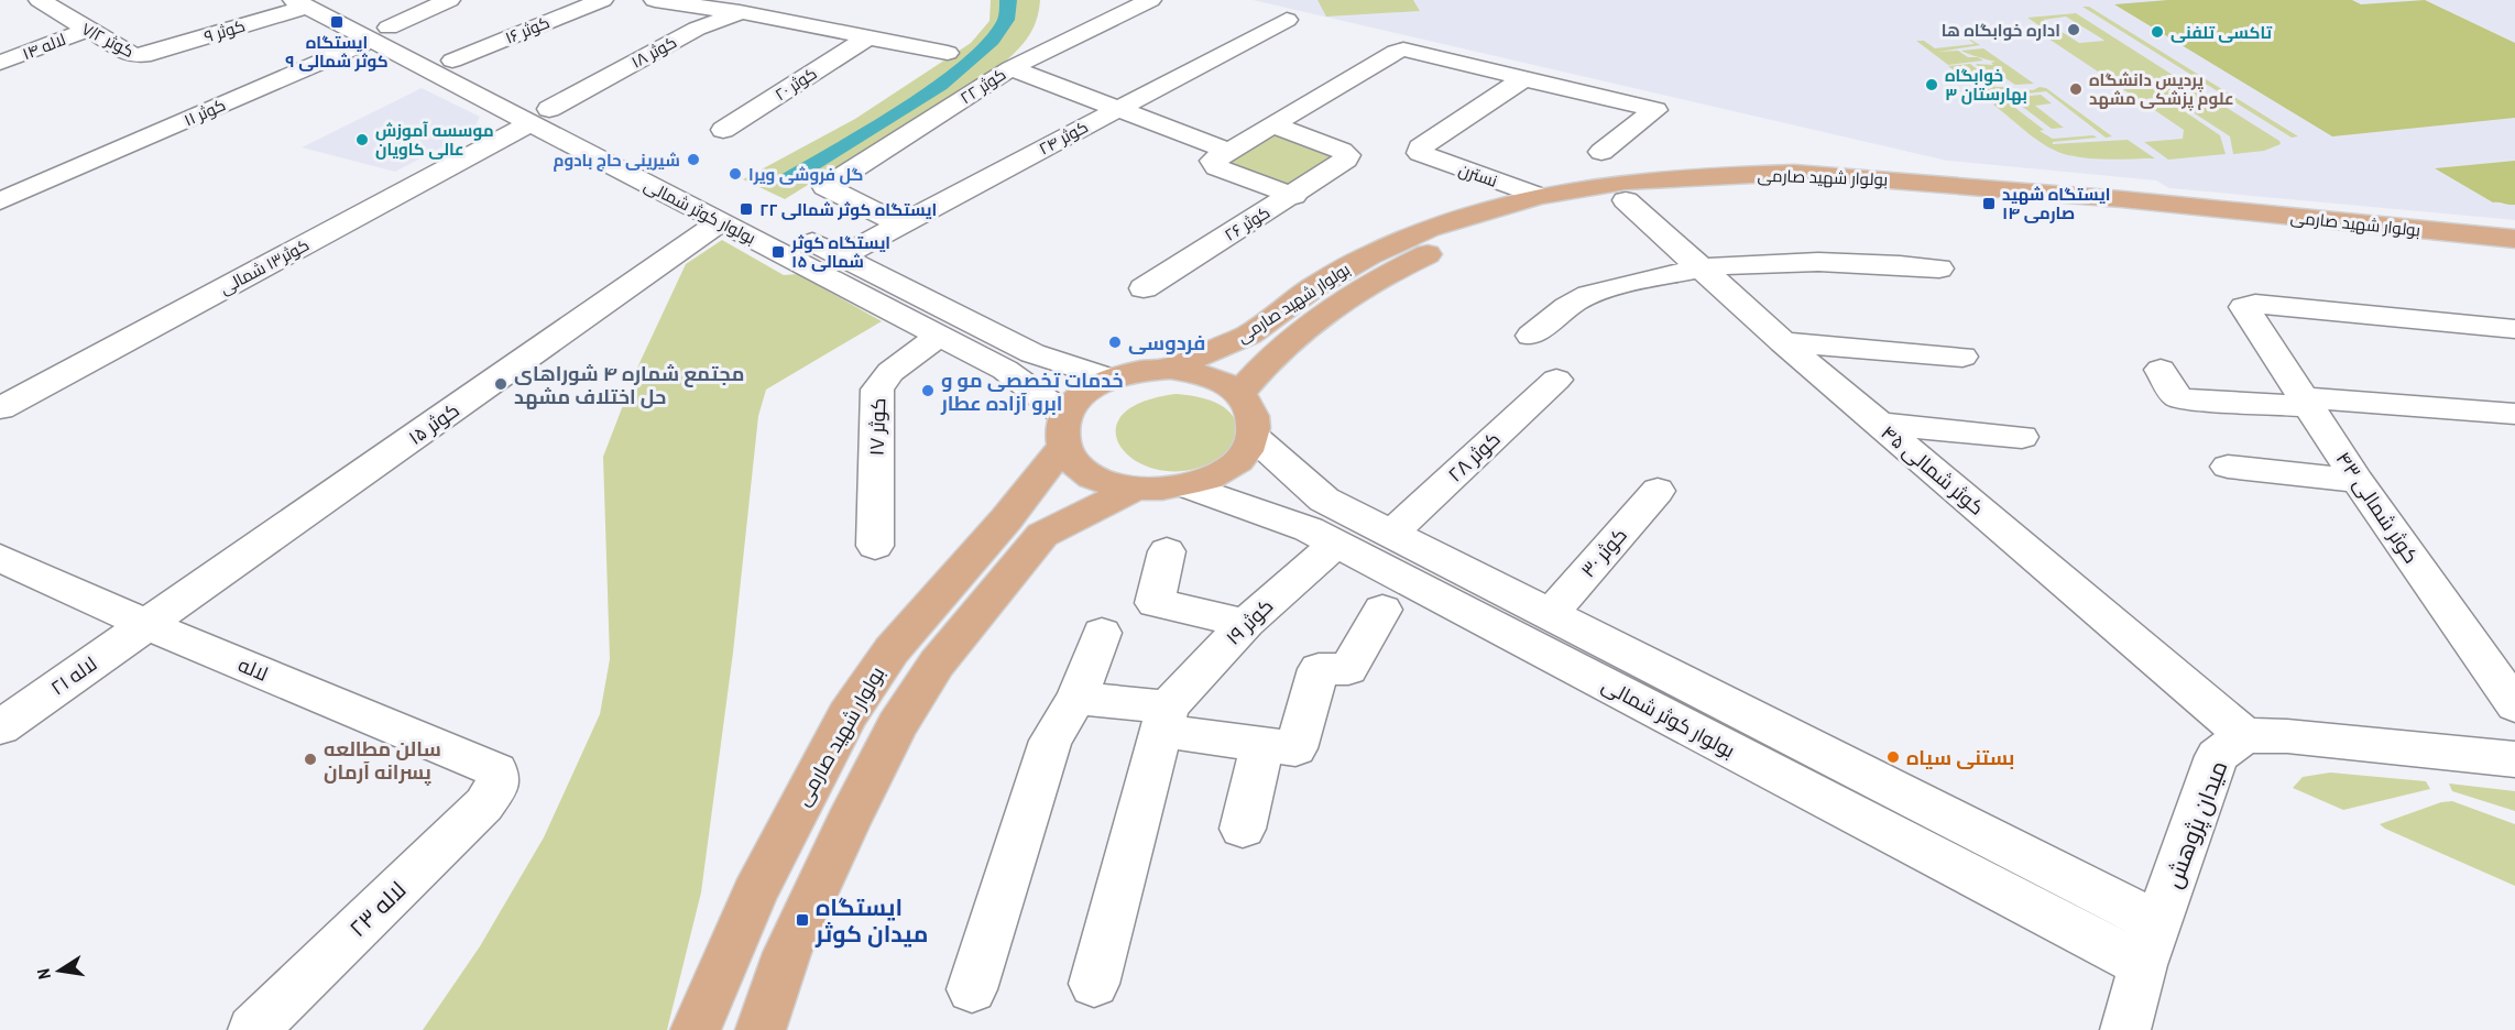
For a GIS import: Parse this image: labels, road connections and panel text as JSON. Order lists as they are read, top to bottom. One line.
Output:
{"streets":{"main road":["بولوار شهید صارمی"],"street":["کوثر ۱۶","کوثر ۹","کوثر ۷/۲","لاله ۱۴","کوثر ۱۸","کوثر ۲۰","کوثر ۲۲","کوثر ۱۱","کوثر ۲۴","نسترن","بولوار کوثر شمالی","کوثر ۲۶","کوثر۱۳ شمالی","کوثر ۱۵","کوثر ۱۷","کوثر ۲۸","کوثر شمالی ۴۵","کوثر شمالی ۴۳","کوثر ۳۰","کوثر ۱۹","لاله","لاله ۲۱","میدان پژوهش","لاله ۲۳"]},"crossings":[["کوثر ۱۶","بولوار کوثر شمالی"],["کوثر ۹","کوثر ۷/۲"],["کوثر ۹","بولوار کوثر شمالی"],["کوثر ۷/۲","لاله ۱۴"],["کوثر ۱۸","بولوار کوثر شمالی"],["کوثر ۱۸","کوثر۱۳ شمالی"],["کوثر ۲۲","کوثر ۲۴"],["کوثر ۱۱","بولوار کوثر شمالی"],["کوثر ۲۴","بولوار کوثر شمالی"],["نسترن","بولوار شهید صارمی"],["بولوار شهید صارمی","بولوار کوثر شمالی"],["بولوار شهید صارمی","کوثر شمالی ۴۵"],["بولوار کوثر شمالی","کوثر۱۳ شمالی"],["بولوار کوثر شمالی","کوثر ۱۵"],["بولوار کوثر شمالی","کوثر ۱۷"],["بولوار کوثر شمالی","کوثر ۲۸"],["بولوار کوثر شمالی","کوثر ۳۰"],["بولوار کوثر شمالی","کوثر ۱۹"],["بولوار کوثر شمالی","میدان پژوهش"],["کوثر ۱۵","لاله"],["کوثر ۱۵","لاله ۲۱"],["کوثر شمالی ۴۵","میدان پژوهش"],["لاله","لاله ۲۱"],["لاله","لاله ۲۳"]],"places":{"transit":["ایستگاه کوثر شمالی ۹","ایستگاه شهید صارمی ۱۴","ایستگاه کوثر شمالی ۲۲","ایستگاه کوثر شمالی ۱۵","ایستگاه میدان کوثر"],"other":["اداره خوابگاه ها","تاکسی تلفنی","خوابگاه بهارستان ۳","پردیس دانشگاه علوم پزشکی مشهد","موسسه آموزش عالی کاویان","شیرینی حاج بادوم","گل فروشی ویرا","فردوسی","مجتمع شماره ۴ شوراهای حل اختلاف مشهد","خدمات تخصصی مو و ابرو آزاده عطار","بستنی سیاه","سالن مطالعه پسرانه آرمان"]},"north":"left"}
